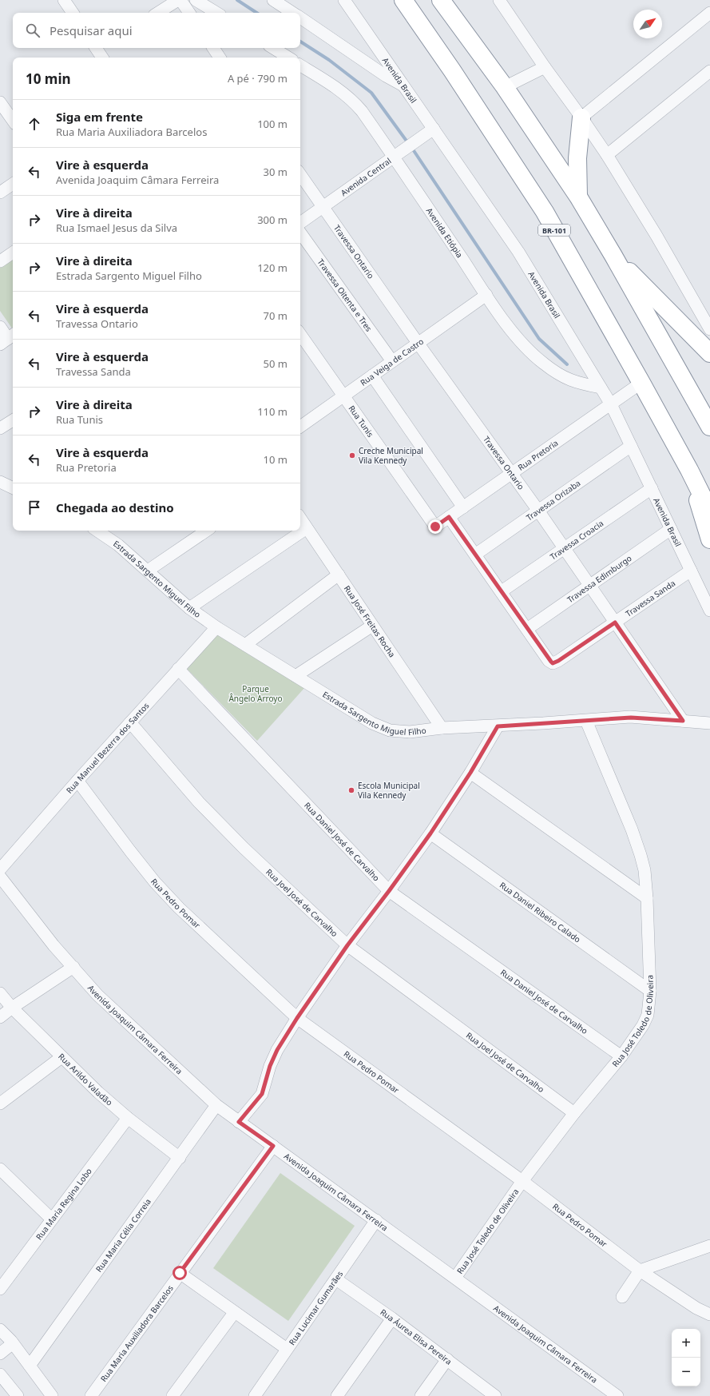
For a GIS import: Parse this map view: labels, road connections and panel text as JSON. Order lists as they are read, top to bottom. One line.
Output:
{"streets":{"highway":["BR-101"],"street":["Avenida Brasil","Avenida Central","Avenida Etiópia","Travessa Ontario","Travessa Oitenta e Tres","Rua Veiga de Castro","Rua Tunis","Rua Pretoria","Travessa Orizaba","Travessa Croacia","Travessa Edimburgo","Estrada Sargento Miguel Filho","Travessa Sanda","Rua José Freitas Rocha","Rua Manuel Bezerra dos Santos","Rua Daniel José de Carvalho","Rua Joel José de Carvalho","Rua Pedro Pomar","Rua Daniel Ribeiro Calado","Rua José Toledo de Oliveira","Avenida Joaquim Câmara Ferreira","Rua Arildo Valadão","Rua Maria Regina Lobo","Rua Maria Célia Correia","Rua Lucimar Gumarães","Rua Maria Auxiliadora Barcelos","Rua Áurea Elisa Pereira"]},"crossings":[["Avenida Brasil","Avenida Central"],["Avenida Brasil","Avenida Etiópia"],["Avenida Brasil","Rua Pretoria"],["Avenida Brasil","Travessa Orizaba"],["Avenida Brasil","Travessa Croacia"],["Avenida Brasil","Travessa Edimburgo"],["Avenida Brasil","Travessa Sanda"],["Avenida Central","Avenida Etiópia"],["Avenida Central","Travessa Ontario"],["BR-101","Rua Pretoria"],["Avenida Etiópia","Rua Veiga de Castro"],["Travessa Ontario","Rua Veiga de Castro"],["Travessa Ontario","Rua Pretoria"],["Travessa Ontario","Travessa Orizaba"],["Travessa Ontario","Travessa Croacia"],["Travessa Ontario","Travessa Edimburgo"],["Travessa Ontario","Estrada Sargento Miguel Filho"],["Travessa Ontario","Travessa Sanda"],["Travessa Oitenta e Tres","Rua Veiga de Castro"],["Rua Veiga de Castro","Rua Tunis"],["Rua Tunis","Rua Pretoria"],["Travessa Edimburgo","Travessa Sanda"],["Estrada Sargento Miguel Filho","Rua José Freitas Rocha"],["Estrada Sargento Miguel Filho","Rua Manuel Bezerra dos Santos"],["Estrada Sargento Miguel Filho","Rua José Toledo de Oliveira"],["Rua Manuel Bezerra dos Santos","Rua Daniel José de Carvalho"],["Rua Manuel Bezerra dos Santos","Rua Joel José de Carvalho"],["Rua Manuel Bezerra dos Santos","Rua Pedro Pomar"],["Rua Daniel José de Carvalho","Rua José Toledo de Oliveira"],["Rua Joel José de Carvalho","Rua José Toledo de Oliveira"],["Rua Pedro Pomar","Rua José Toledo de Oliveira"],["Rua Daniel Ribeiro Calado","Rua José Toledo de Oliveira"],["Rua José Toledo de Oliveira","Avenida Joaquim Câmara Ferreira"],["Avenida Joaquim Câmara Ferreira","Rua Maria Célia Correia"],["Avenida Joaquim Câmara Ferreira","Rua Lucimar Gumarães"],["Avenida Joaquim Câmara Ferreira","Rua Maria Auxiliadora Barcelos"],["Rua Arildo Valadão","Rua Maria Regina Lobo"],["Rua Arildo Valadão","Rua Maria Célia Correia"],["Rua Lucimar Gumarães","Rua Áurea Elisa Pereira"]],"parks":["Parque Ângelo Arroyo"],"places":["Creche Municipal Vila Kennedy","Escola Municipal Vila Kennedy"],"north":"top right","page":{"search":"Pesquisar aqui","heading":["10 min","A pé · 790 m"],"list":[["Siga em frente","Rua Maria Auxiliadora Barcelos","100 m"],["Vire à esquerda","Avenida Joaquim Câmara Ferreira","30 m"],["Vire à direita","Rua Ismael Jesus da Silva","300 m"],["Vire à direita","Estrada Sargento Miguel Filho","120 m"],["Vire à esquerda","Travessa Ontario","70 m"],["Vire à esquerda","Travessa Sanda","50 m"],["Vire à direita","Rua Tunis","110 m"],["Vire à esquerda","Rua Pretoria","10 m"],"Chegada ao destino"],"map_buttons":["+","−"]}}
